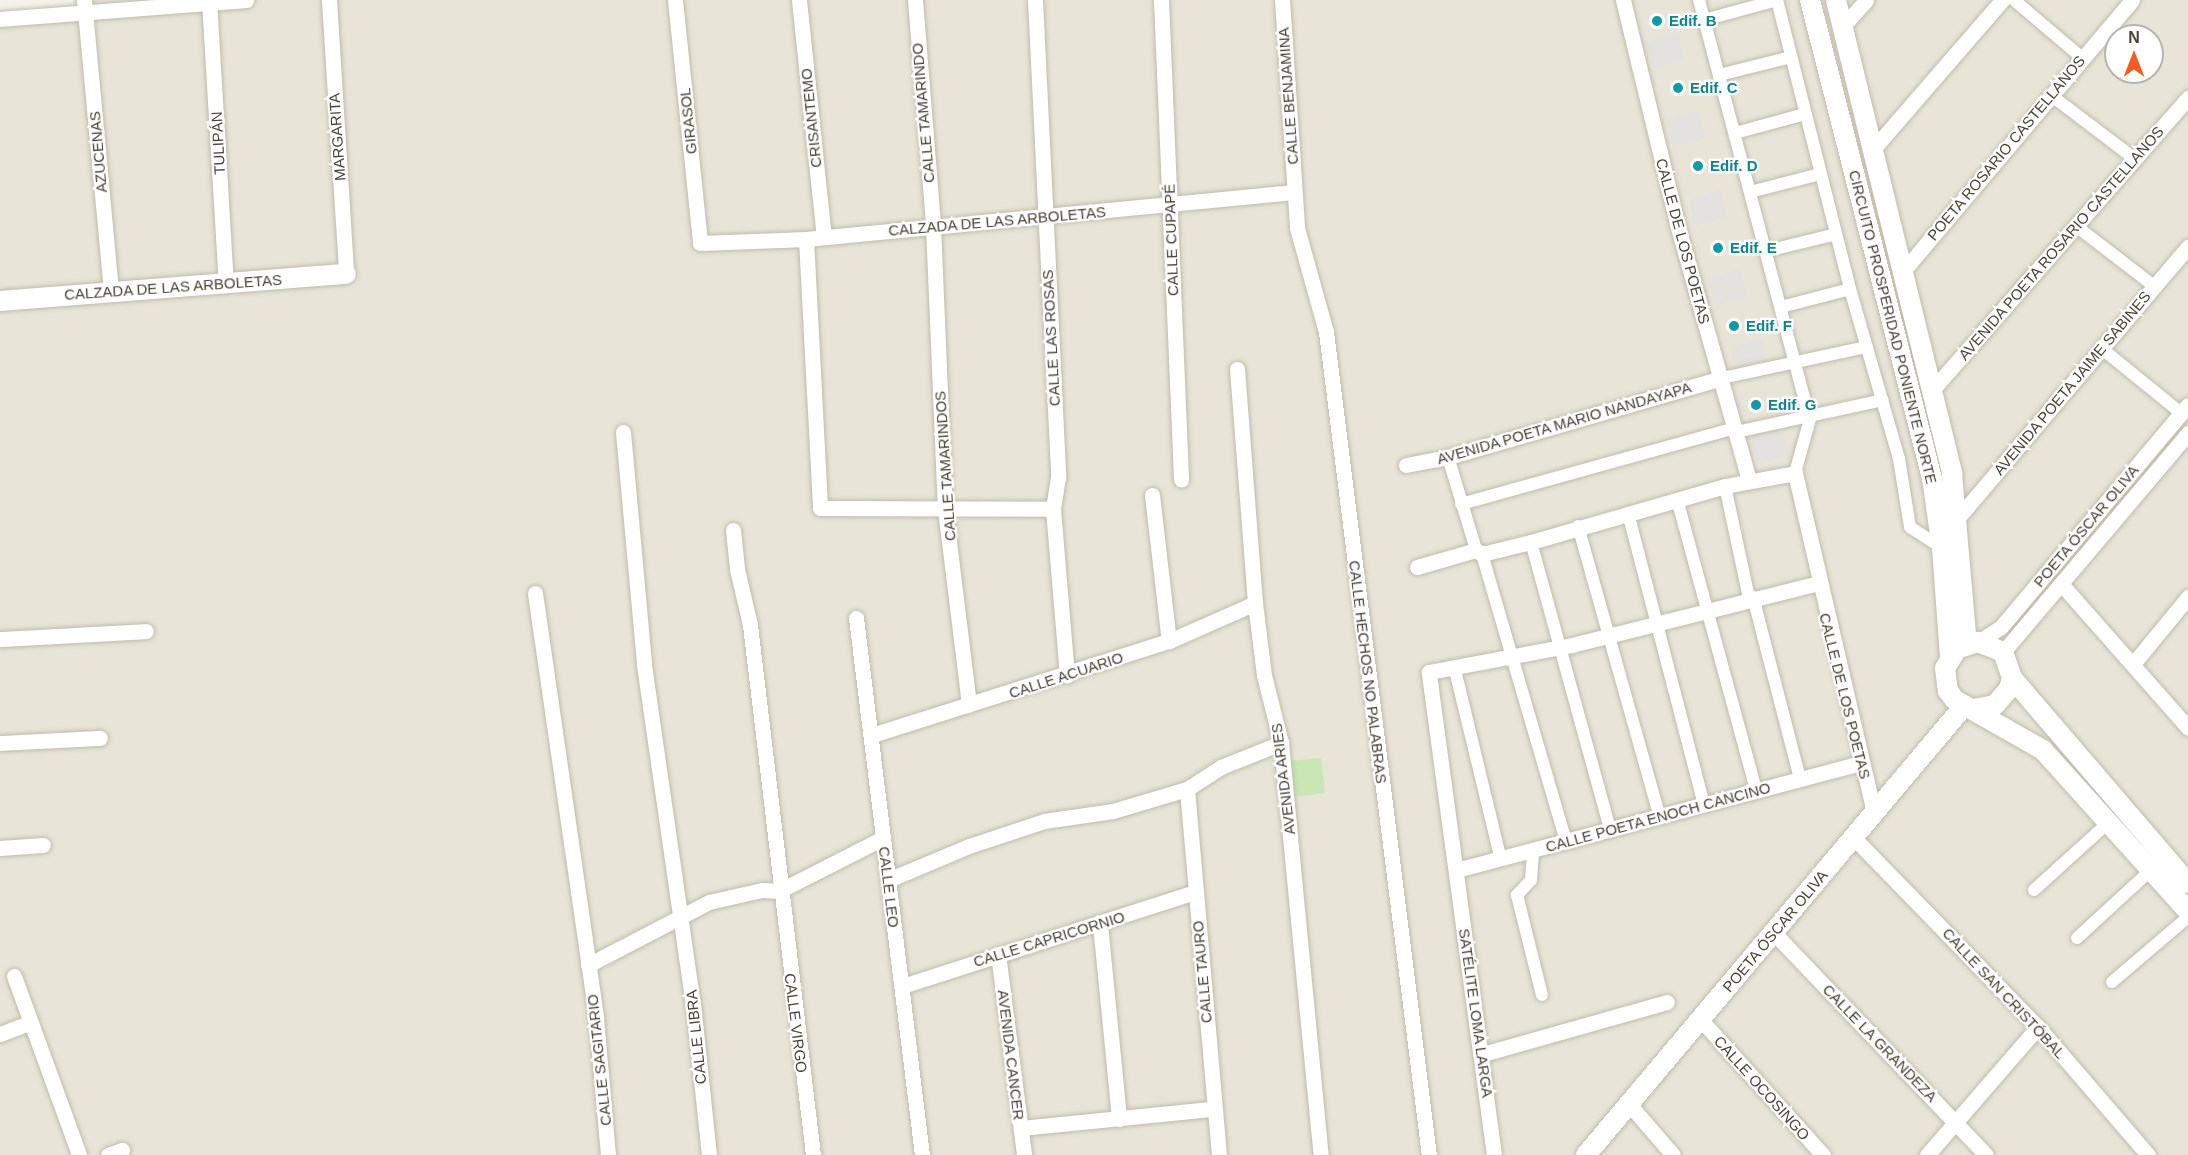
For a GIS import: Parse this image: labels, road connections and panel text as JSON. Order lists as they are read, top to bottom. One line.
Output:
{"streets":{"street":["CALLE BENJAMINA","CALLE TAMARINDO","CRISANTEMO","GIRASOL","MARGARITA","TULIPÁN","POETA ROSARIO CASTELLANOS","AZUCENAS","CALZADA DE LAS ARBOLETAS","CALLE CUPAPÉ","CALLE DE LOS POETAS","AVENIDA POETA ROSARIO CASTELLANOS","CIRCUITO PROSPERIDAD PONIENTE NORTE","CALLE LAS ROSAS","AVENIDA POETA JAIME SABINES","AVENIDA POETA MARIO NANDAYAPA","CALLE TAMARINDOS","POETA ÓSCAR OLIVA","CALLE HECHOS NO PALABRAS","CALLE ACUARIO","AVENIDA ARIES","CALLE POETA ENOCH CANCINO","CALLE LEO","CALLE CAPRICORNIO","CALLE TAURO","CALLE SAN CRISTÓBAL","SATÉLITE LOMA LARGA","CALLE VIRGO","CALLE LIBRA","CALLE LA GRANDEZA","AVENIDA CANCER","CALLE SAGITARIO","CALLE OCOSINGO"]},"crossings":[["CALLE BENJAMINA","CALZADA DE LAS ARBOLETAS"],["CALLE BENJAMINA","CALLE HECHOS NO PALABRAS"],["CALLE TAMARINDO","CALZADA DE LAS ARBOLETAS"],["CALLE TAMARINDO","CALLE TAMARINDOS"],["CRISANTEMO","CALZADA DE LAS ARBOLETAS"],["GIRASOL","CALZADA DE LAS ARBOLETAS"],["MARGARITA","CALZADA DE LAS ARBOLETAS"],["TULIPÁN","CALZADA DE LAS ARBOLETAS"],["POETA ROSARIO CASTELLANOS","CIRCUITO PROSPERIDAD PONIENTE NORTE"],["AZUCENAS","CALZADA DE LAS ARBOLETAS"],["CALZADA DE LAS ARBOLETAS","CALLE CUPAPÉ"],["CALZADA DE LAS ARBOLETAS","CALLE LAS ROSAS"],["CALZADA DE LAS ARBOLETAS","CALLE TAMARINDOS"],["CALZADA DE LAS ARBOLETAS","CALLE HECHOS NO PALABRAS"],["CALLE DE LOS POETAS","AVENIDA POETA MARIO NANDAYAPA"],["CALLE DE LOS POETAS","POETA ÓSCAR OLIVA"],["CALLE DE LOS POETAS","CALLE POETA ENOCH CANCINO"],["AVENIDA POETA ROSARIO CASTELLANOS","CIRCUITO PROSPERIDAD PONIENTE NORTE"],["CIRCUITO PROSPERIDAD PONIENTE NORTE","AVENIDA POETA JAIME SABINES"],["CIRCUITO PROSPERIDAD PONIENTE NORTE","POETA ÓSCAR OLIVA"],["CALLE LAS ROSAS","CALLE ACUARIO"],["CALLE TAMARINDOS","CALLE ACUARIO"],["POETA ÓSCAR OLIVA","CALLE SAN CRISTÓBAL"],["POETA ÓSCAR OLIVA","CALLE LA GRANDEZA"],["POETA ÓSCAR OLIVA","CALLE OCOSINGO"],["CALLE ACUARIO","AVENIDA ARIES"],["CALLE ACUARIO","CALLE LEO"],["CALLE POETA ENOCH CANCINO","SATÉLITE LOMA LARGA"],["CALLE LEO","CALLE CAPRICORNIO"],["CALLE CAPRICORNIO","CALLE TAURO"],["CALLE CAPRICORNIO","AVENIDA CANCER"]],"places":["Edif. B","Edif. C","Edif. D","Edif. E","Edif. F","Edif. G"],"north":"top"}
